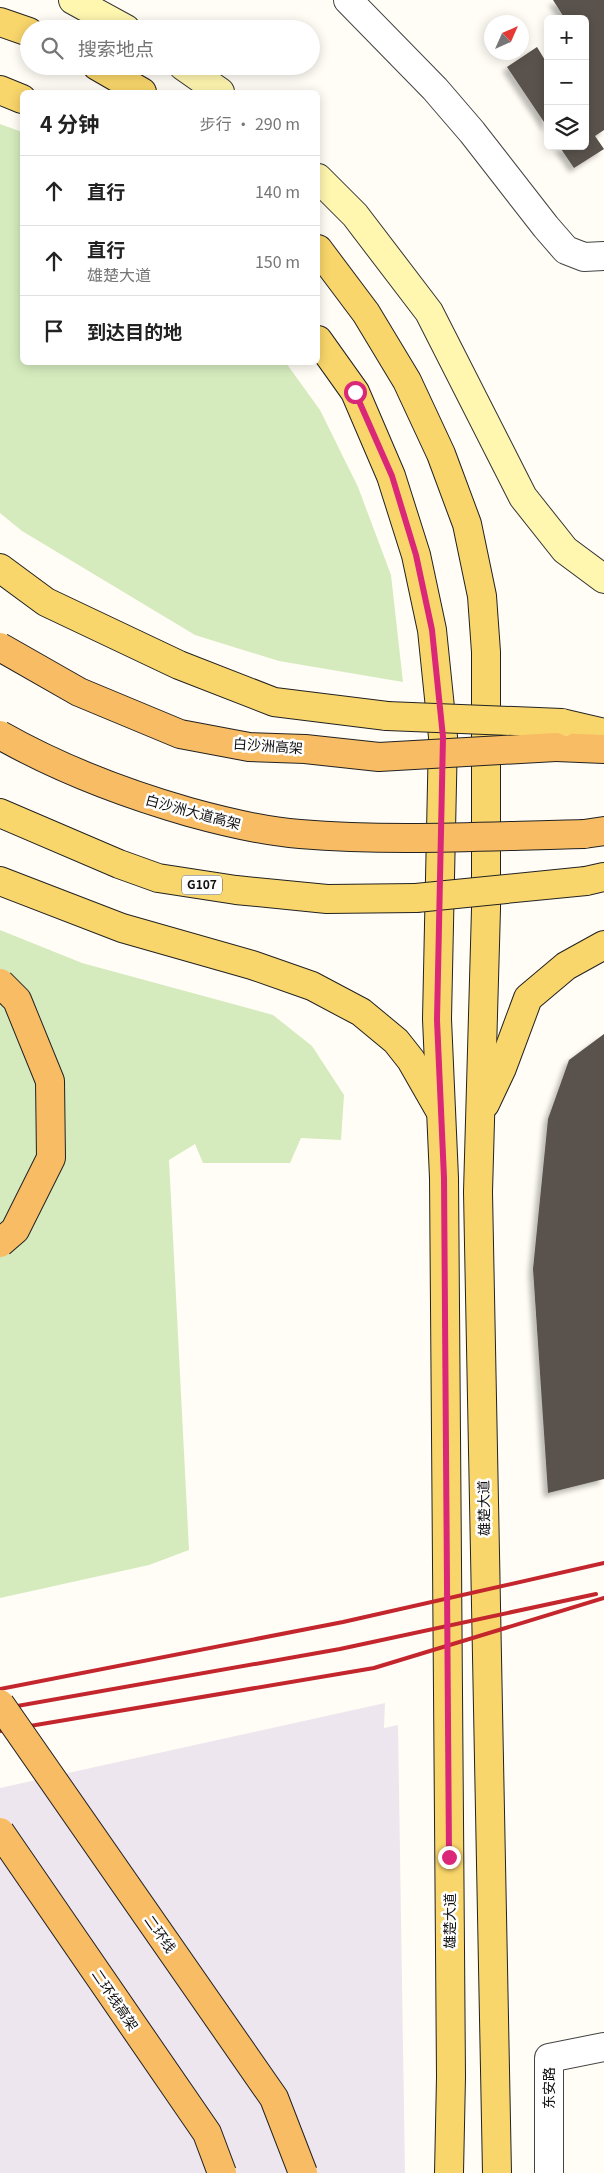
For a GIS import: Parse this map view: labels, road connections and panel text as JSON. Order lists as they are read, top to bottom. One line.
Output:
{"streets":{"highway":["白沙洲高架","白沙洲大道高架","二环线","二环线高架"],"main road":["G107","雄楚大道"],"street":["东安路"]},"north":"top right","page":{"map_buttons":["+","−"],"search":"搜索地点","heading":["4 分钟","步行 · 290 m"],"list":[["直行","140 m"],["直行","雄楚大道","150 m"],"到达目的地"]}}
